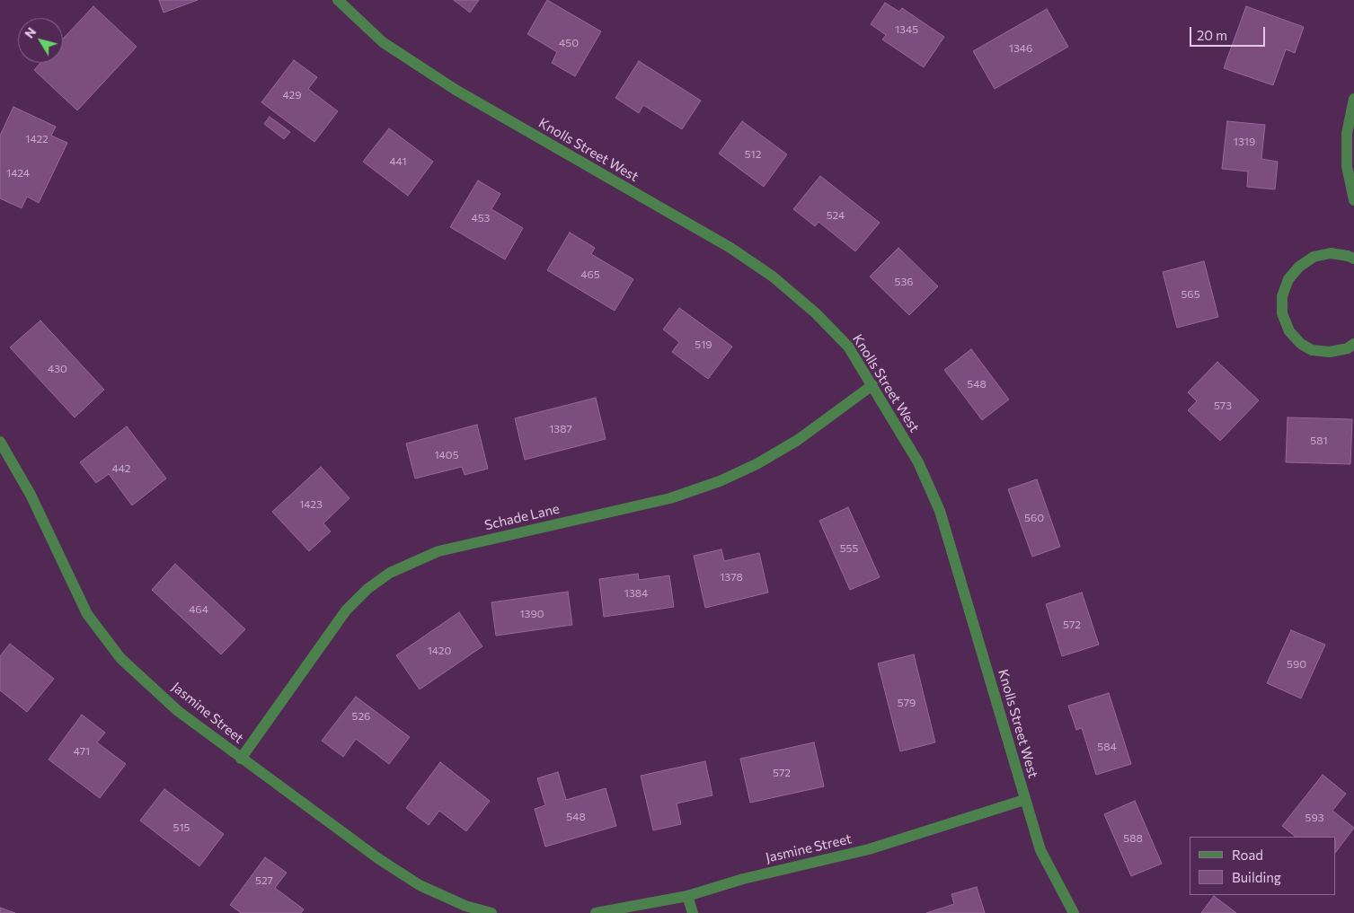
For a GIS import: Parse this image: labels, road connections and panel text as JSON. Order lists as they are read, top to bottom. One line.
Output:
{"streets":{"street":["Knolls Street West","Schade Lane","Jasmine Street"]},"crossings":[["Knolls Street West","Schade Lane"],["Knolls Street West","Jasmine Street"],["Schade Lane","Jasmine Street"]],"house_numbers":["1345","450","1346","429","1422","1319","512","441","1424","524","453","465","536","565","519","430","548","573","1387","581","1405","442","1423","560","555","1378","1384","464","1390","572","1420","590","579","526","584","471","572","548","593","515","588","527"],"legend":["Road","Building"],"scale_bar":"20 m","north":"top left"}
